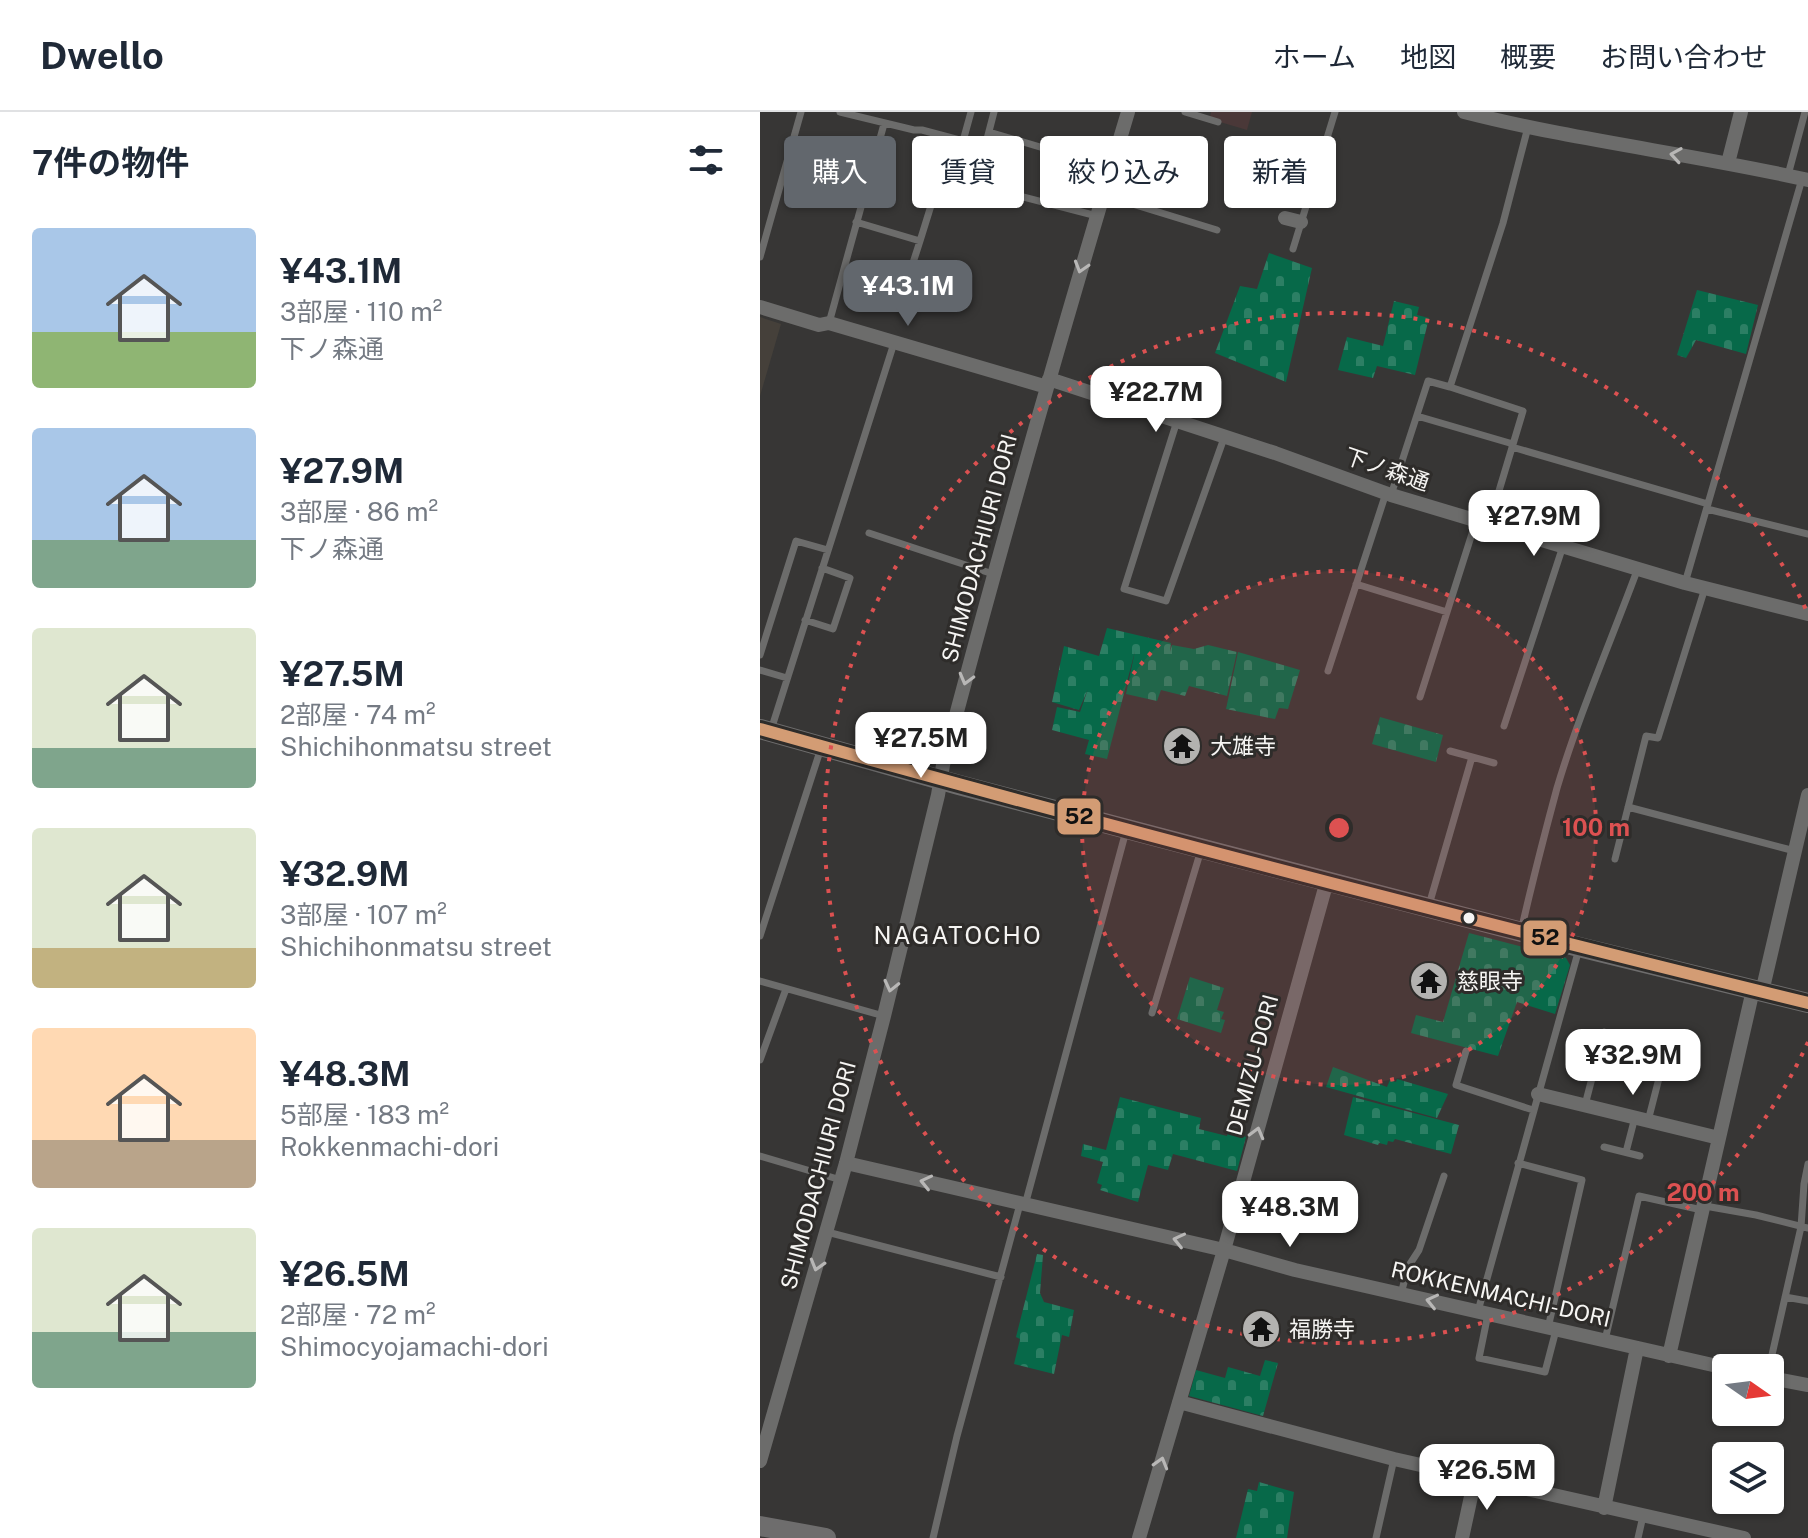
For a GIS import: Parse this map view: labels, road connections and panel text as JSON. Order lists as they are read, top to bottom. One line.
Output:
{"streets":{"street":["下ノ森通","SHIMODACHIURI DORI","DEMIZU-DORI","ROKKENMACHI-DORI"]},"crossings":[["下ノ森通","SHIMODACHIURI DORI"],["SHIMODACHIURI DORI","ROKKENMACHI-DORI"],["DEMIZU-DORI","ROKKENMACHI-DORI"]],"one_way":["SHIMODACHIURI DORI","DEMIZU-DORI","ROKKENMACHI-DORI"],"districts":["NAGATOCHO"],"places":{"temple":["大雄寺","慈眼寺","福勝寺"]},"lines":["transit line 52"],"north":"right","page":{"header":"Dwello","nav":["ホーム","地図","概要","お問い合わせ"],"heading":"7件の物件","chip":["購入","賃貸","絞り込み","新着"],"list":[{"name":"¥43.1M","note":"3部屋 · 110 m² · 下ノ森通"},{"name":"¥27.9M","note":"3部屋 · 86 m² · 下ノ森通"},{"name":"¥27.5M","note":"2部屋 · 74 m² · Shichihonmatsu street"},{"name":"¥32.9M","note":"3部屋 · 107 m² · Shichihonmatsu street"},{"name":"¥48.3M","note":"5部屋 · 183 m² · Rokkenmachi-dori"},{"name":"¥26.5M","note":"2部屋 · 72 m² · Shimocyojamachi-dori"}],"price":["¥43.1M","¥22.7M","¥27.9M","¥27.5M","¥32.9M","¥48.3M","¥26.5M"]},"rings":["100 m","200 m"]}
